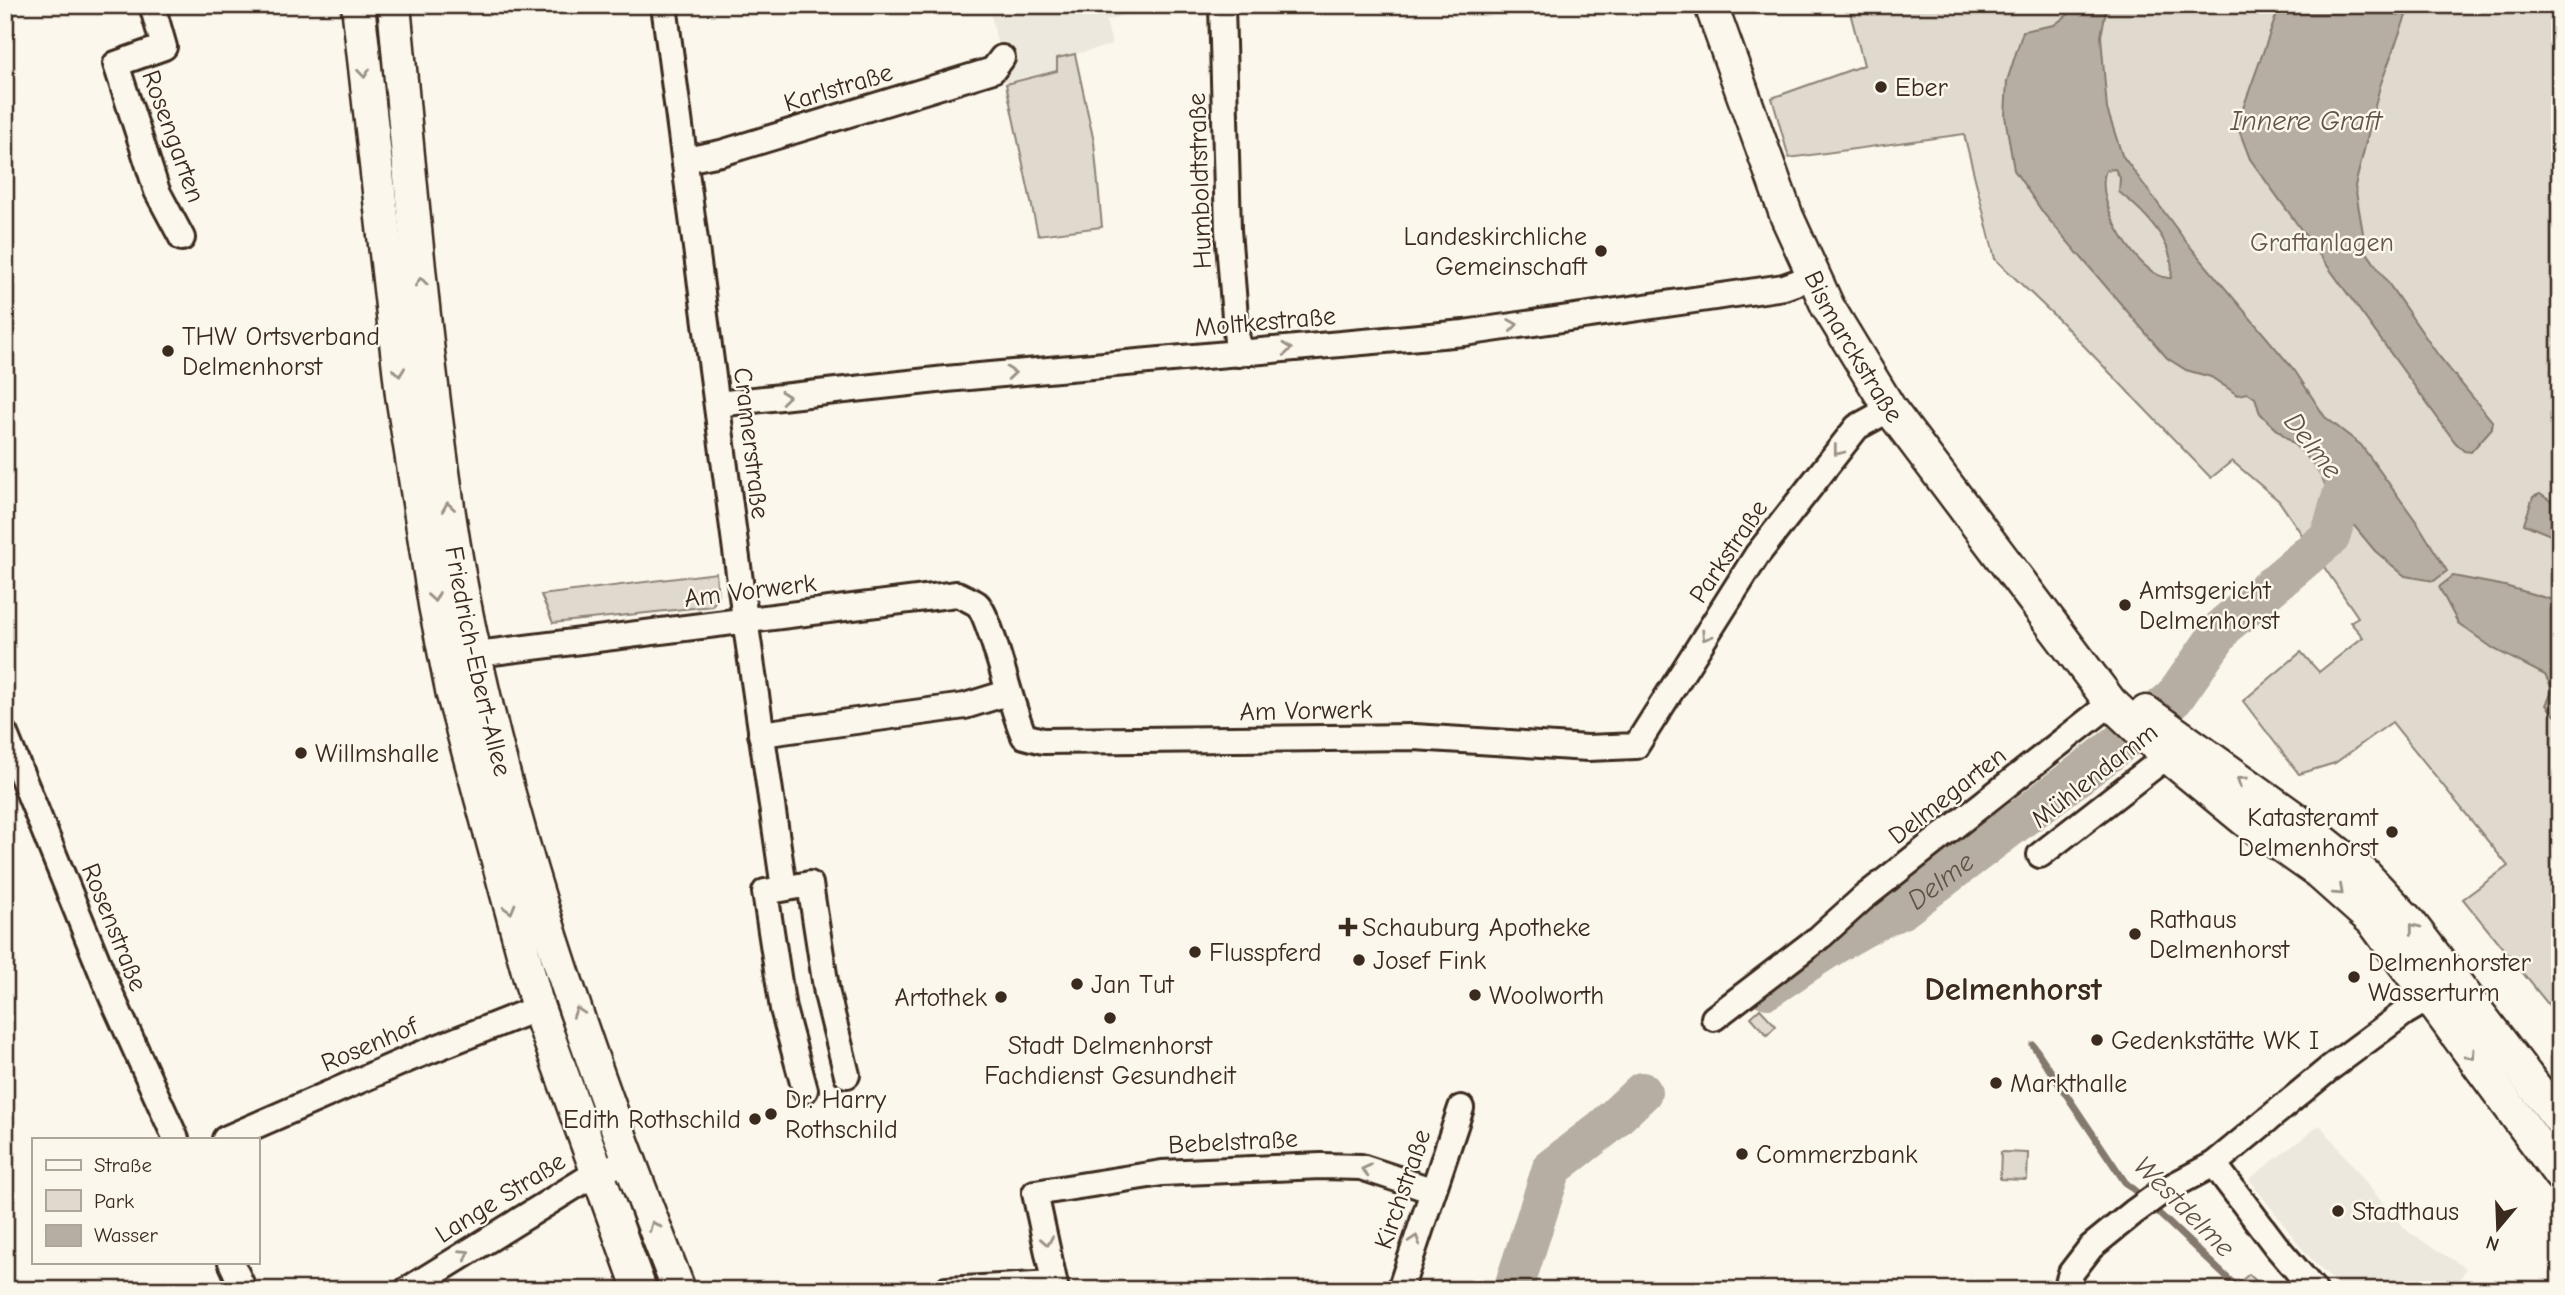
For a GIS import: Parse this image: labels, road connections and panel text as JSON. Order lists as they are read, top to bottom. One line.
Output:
{"streets":{"main road":["Bismarckstraße","Friedrich-Ebert-Allee"],"street":["Karlstraße","Rosengarten","Humboldtstraße","Moltkestraße","Cramerstraße","Parkstraße","Am Vorwerk","Mühlendamm","Delmegarten","Rosenstraße","Rosenhof","Bebelstraße","Kirchstraße","Lange Straße"]},"crossings":[["Karlstraße","Cramerstraße"],["Humboldtstraße","Moltkestraße"],["Moltkestraße","Bismarckstraße"],["Moltkestraße","Cramerstraße"],["Bismarckstraße","Parkstraße"],["Bismarckstraße","Mühlendamm"],["Bismarckstraße","Delmegarten"],["Cramerstraße","Am Vorwerk"],["Parkstraße","Am Vorwerk"],["Am Vorwerk","Friedrich-Ebert-Allee"],["Friedrich-Ebert-Allee","Rosenhof"],["Friedrich-Ebert-Allee","Lange Straße"],["Bebelstraße","Kirchstraße"]],"one_way":["Moltkestraße","Parkstraße","Kirchstraße","Lange Straße"],"districts":["Delmenhorst"],"water":["Innere Graft","Delme","Westdelme"],"parks":["Graftanlagen"],"places":{"other":["Eber","Landeskirchliche Gemeinschaft","THW Ortsverband Delmenhorst","Amtsgericht Delmenhorst","Willmshalle","Katasteramt Delmenhorst","Rathaus Delmenhorst","Flusspferd","Josef Fink","Delmenhorster Wasserturm","Jan Tut","Woolworth","Artothek","Stadt Delmenhorst Fachdienst Gesundheit","Gedenkstätte WK I","Markthalle","Dr. Harry Rothschild","Edith Rothschild","Commerzbank","Stadthaus"],"health":["Schauburg Apotheke"]},"legend":["Straße","Park","Wasser"],"north":"bottom"}
